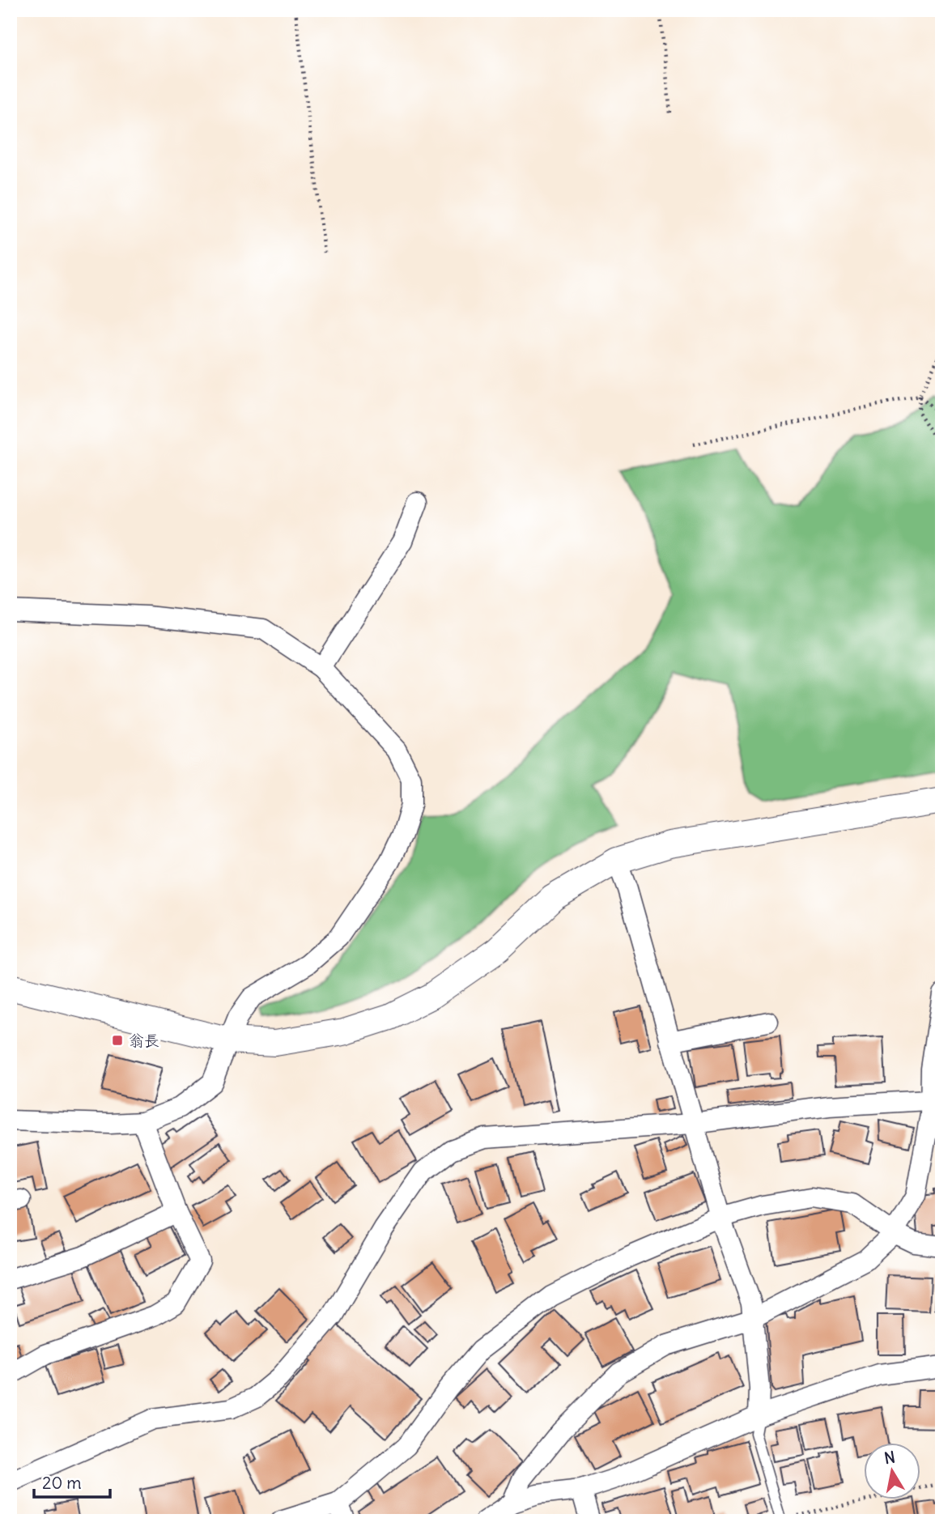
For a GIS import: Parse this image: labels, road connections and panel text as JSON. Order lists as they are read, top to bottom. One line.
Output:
{"places":{"transit":["翁長"]},"scale_bar":"20 m","north":"top"}
